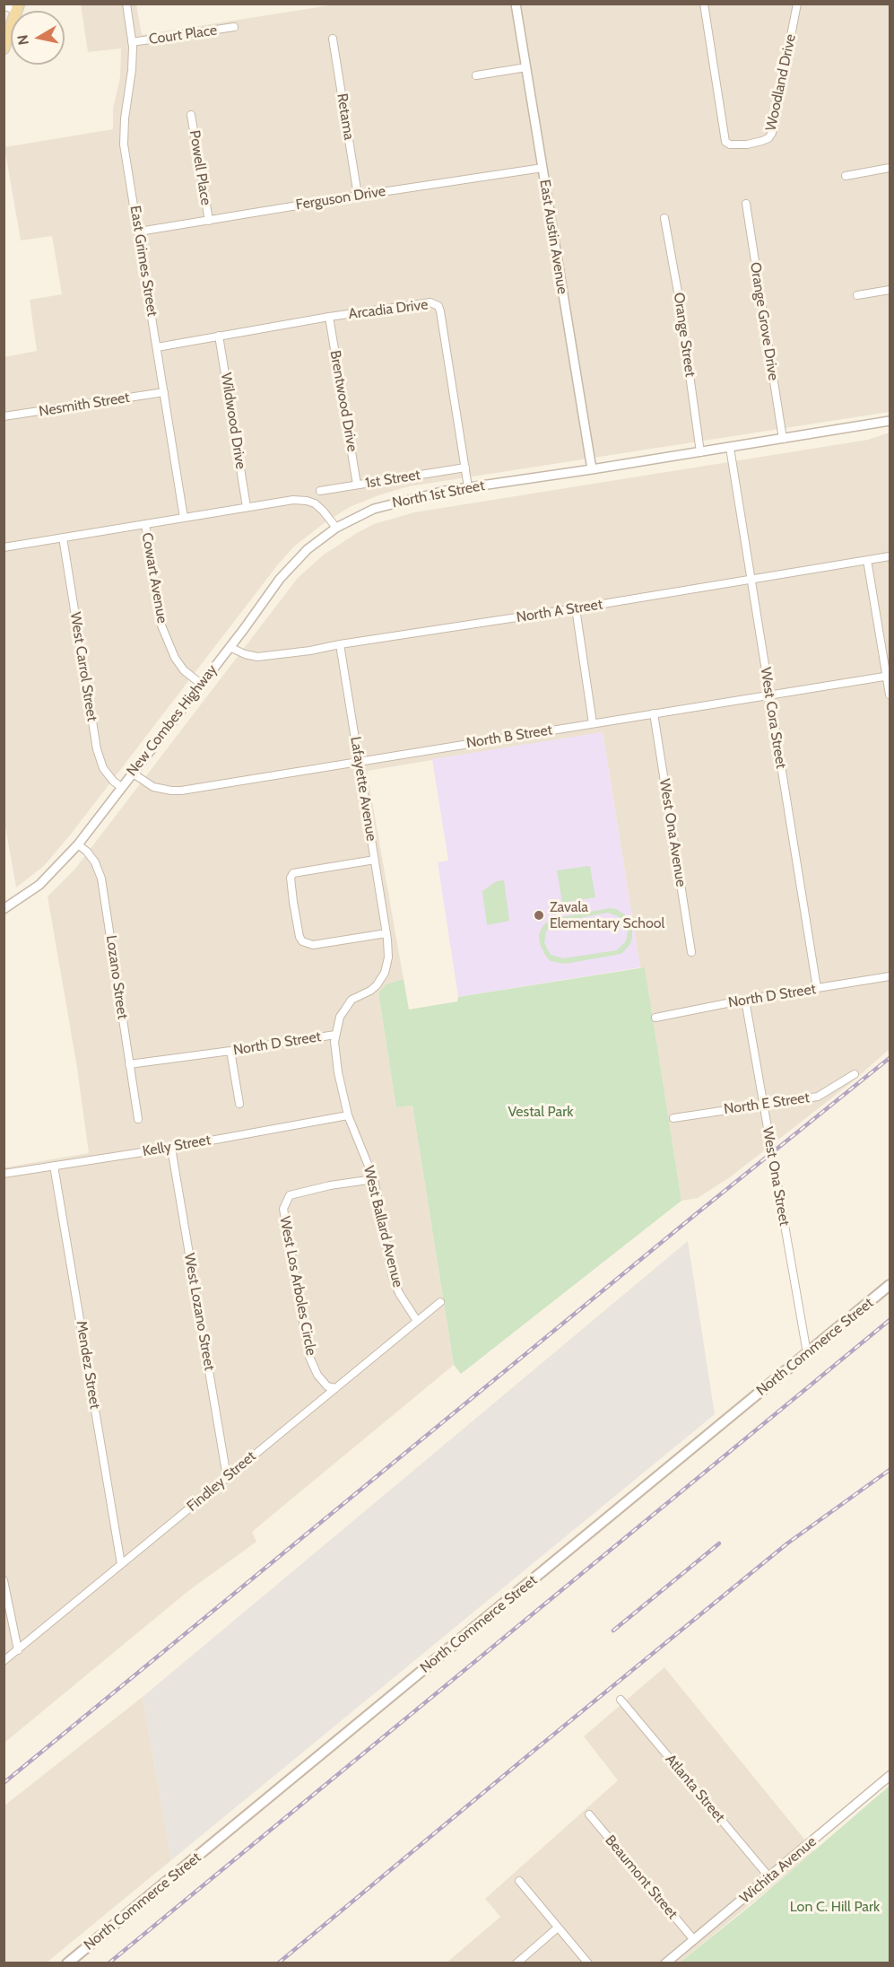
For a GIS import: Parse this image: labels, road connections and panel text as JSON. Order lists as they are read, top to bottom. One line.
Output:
{"streets":{"main road":["North Commerce Street"],"street":["Court Place","Woodland Drive","Retama","Powell Place","Ferguson Drive","East Austin Avenue","East Grimes Street","Arcadia Drive","Orange Grove Drive","Orange Street","Brentwood Drive","Nesmith Street","Wildwood Drive","1st Street","North 1st Street","Cowart Avenue","North A Street","West Carrol Street","West Cora Street","New Combes Highway","North B Street","Lafayette Avenue","West Ona Avenue","Lozano Street","North D Street","North E Street","Kelly Street","West Ona Street","West Ballard Avenue","West Los Arboles Circle","West Lozano Street","Mendez Street","Findley Street","Atlanta Street","Wichita Avenue","Beaumont Street"]},"crossings":[["Court Place","East Grimes Street"],["Retama","Ferguson Drive"],["Powell Place","Ferguson Drive"],["Ferguson Drive","East Austin Avenue"],["Ferguson Drive","East Grimes Street"],["East Austin Avenue","North 1st Street"],["East Grimes Street","Arcadia Drive"],["East Grimes Street","Nesmith Street"],["Arcadia Drive","Brentwood Drive"],["Arcadia Drive","Wildwood Drive"],["Arcadia Drive","1st Street"],["Arcadia Drive","North 1st Street"],["Orange Grove Drive","North 1st Street"],["Orange Street","North 1st Street"],["Brentwood Drive","1st Street"],["North 1st Street","West Cora Street"],["North 1st Street","New Combes Highway"],["Cowart Avenue","New Combes Highway"],["North A Street","West Cora Street"],["North A Street","New Combes Highway"],["North A Street","Lafayette Avenue"],["West Carrol Street","New Combes Highway"],["West Cora Street","North B Street"],["West Cora Street","North D Street"],["New Combes Highway","North B Street"],["New Combes Highway","Lozano Street"],["North B Street","Lafayette Avenue"],["North B Street","West Ona Avenue"],["Lafayette Avenue","North D Street"],["Lozano Street","North D Street"],["North D Street","West Ona Street"],["North D Street","West Ballard Avenue"],["North E Street","West Ona Street"],["Kelly Street","West Ballard Avenue"],["Kelly Street","West Lozano Street"],["Kelly Street","Mendez Street"],["West Ona Street","North Commerce Street"],["West Ballard Avenue","West Los Arboles Circle"],["West Ballard Avenue","Findley Street"],["West Los Arboles Circle","Findley Street"],["West Lozano Street","Findley Street"],["Mendez Street","Findley Street"],["Atlanta Street","Wichita Avenue"],["Wichita Avenue","Beaumont Street"]],"parks":["Vestal Park","Lon C. Hill Park"],"places":["Zavala Elementary School"],"north":"left"}
